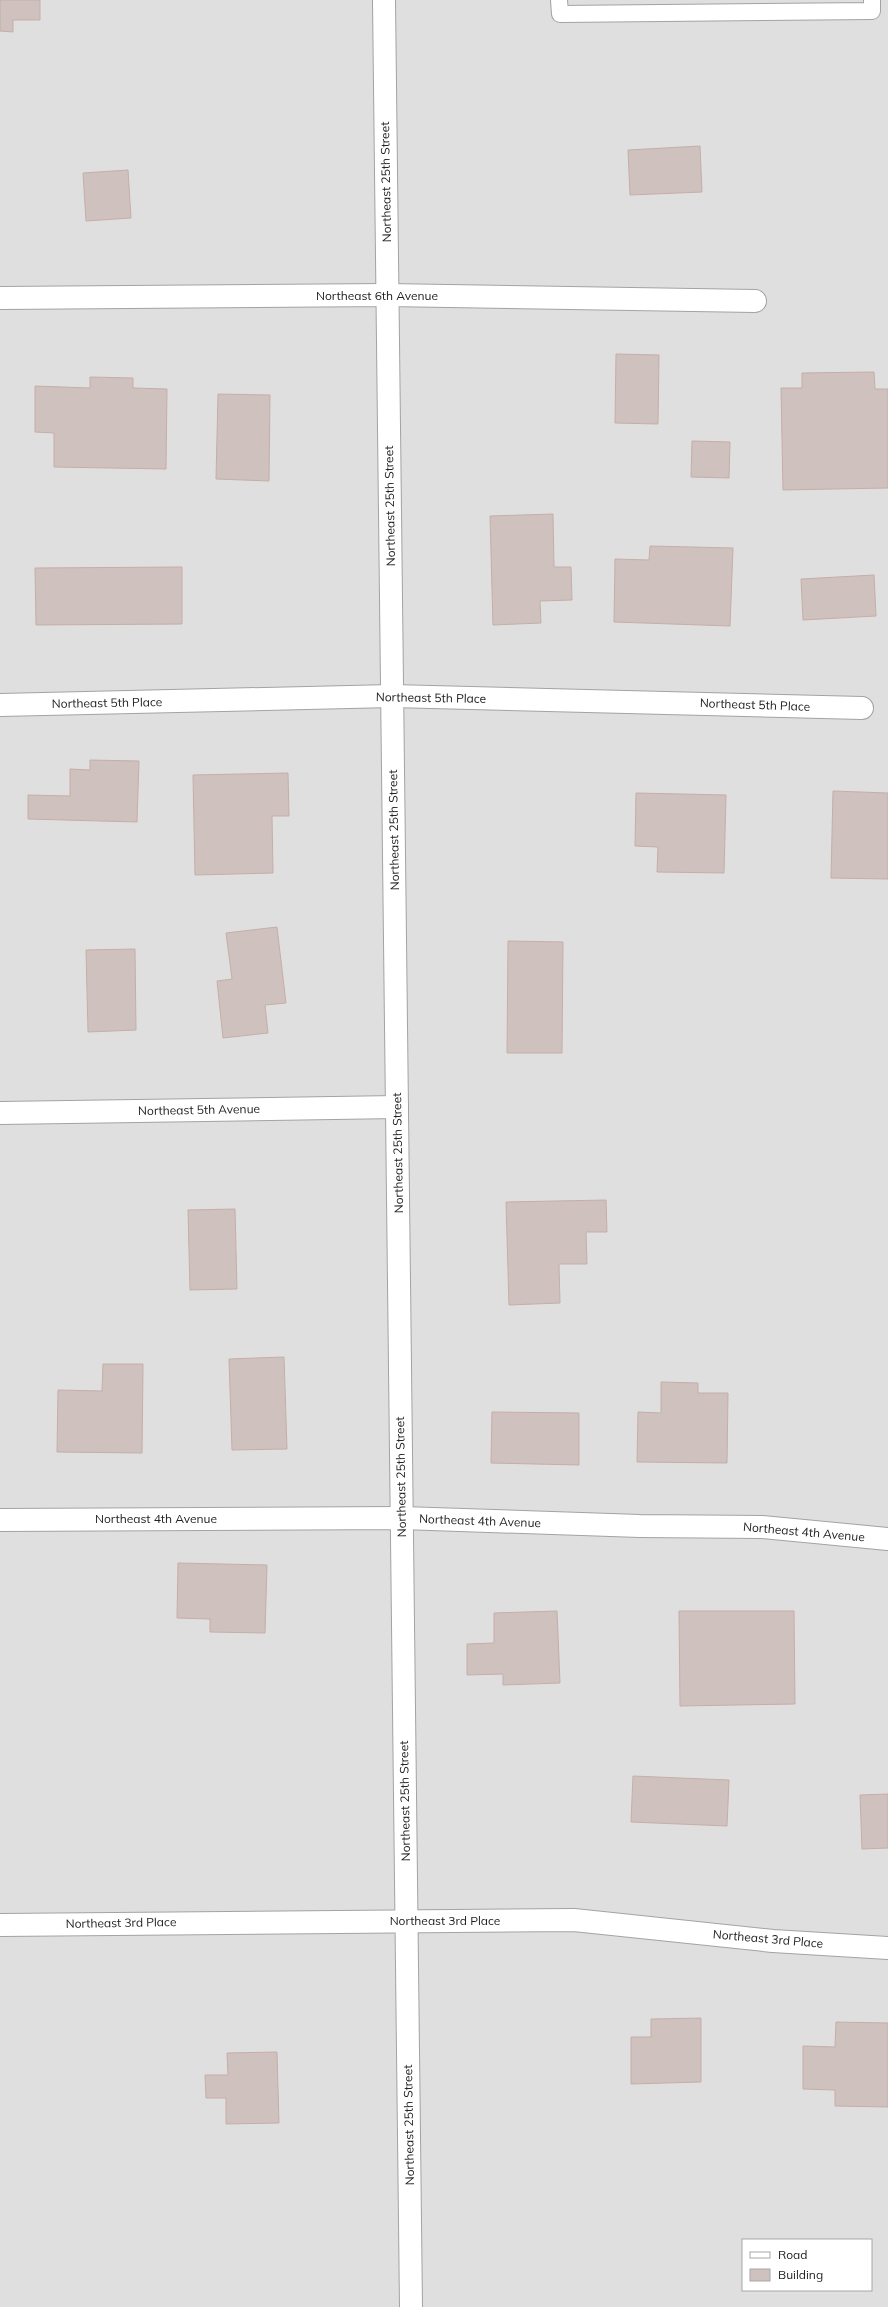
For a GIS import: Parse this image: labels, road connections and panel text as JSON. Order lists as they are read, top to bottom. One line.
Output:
{"streets":{"street":["Northeast 25th Street","Northeast 6th Avenue","Northeast 5th Place","Northeast 5th Avenue","Northeast 4th Avenue","Northeast 3rd Place"]},"crossings":[["Northeast 25th Street","Northeast 6th Avenue"],["Northeast 25th Street","Northeast 5th Place"],["Northeast 25th Street","Northeast 5th Avenue"],["Northeast 25th Street","Northeast 4th Avenue"],["Northeast 25th Street","Northeast 3rd Place"]],"legend":["Road","Building"]}
